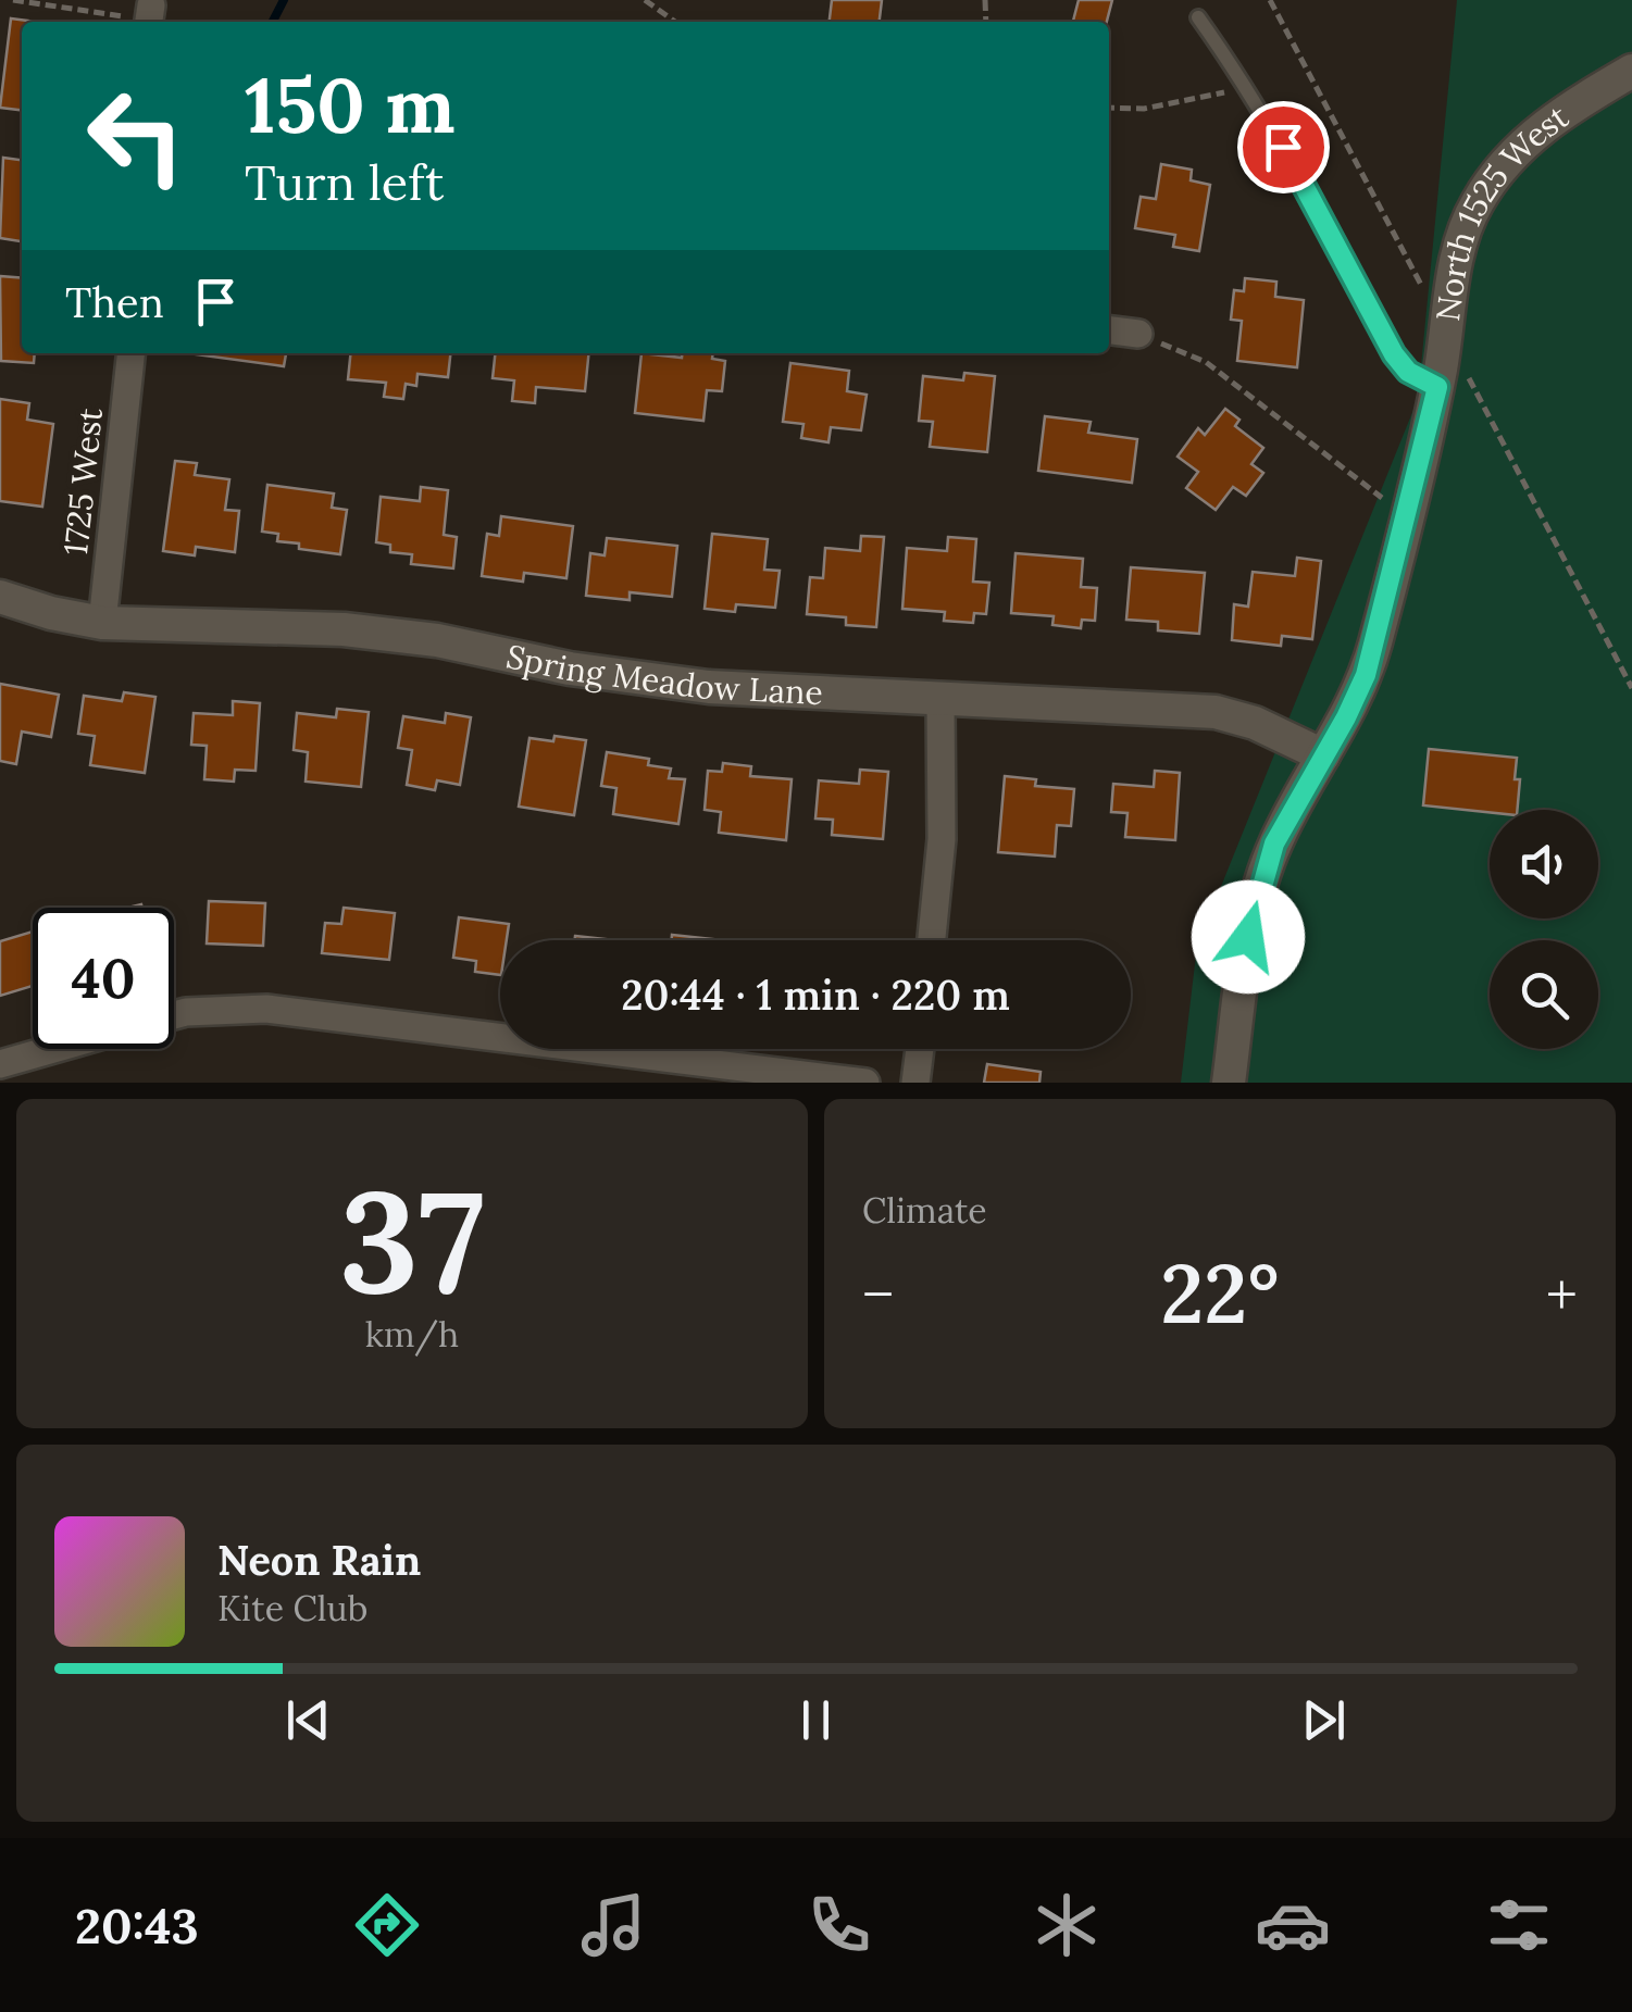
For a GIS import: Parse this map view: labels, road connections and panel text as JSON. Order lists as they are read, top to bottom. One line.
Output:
{"streets":{"street":["North 1525 West","1725 West","Spring Meadow Lane"]},"crossings":[["North 1525 West","Spring Meadow Lane"],["1725 West","Spring Meadow Lane"]],"page":{"turn":["150 m","Turn left"],"then":"Then","limit":"40","trip":"20:44 · 1 min · 220 m","tile":[["37","km/h"],"Climate"],"heat":["−","22°","+"],"song":["Neon Rain","Kite Club"],"tabs":"20:43"}}
